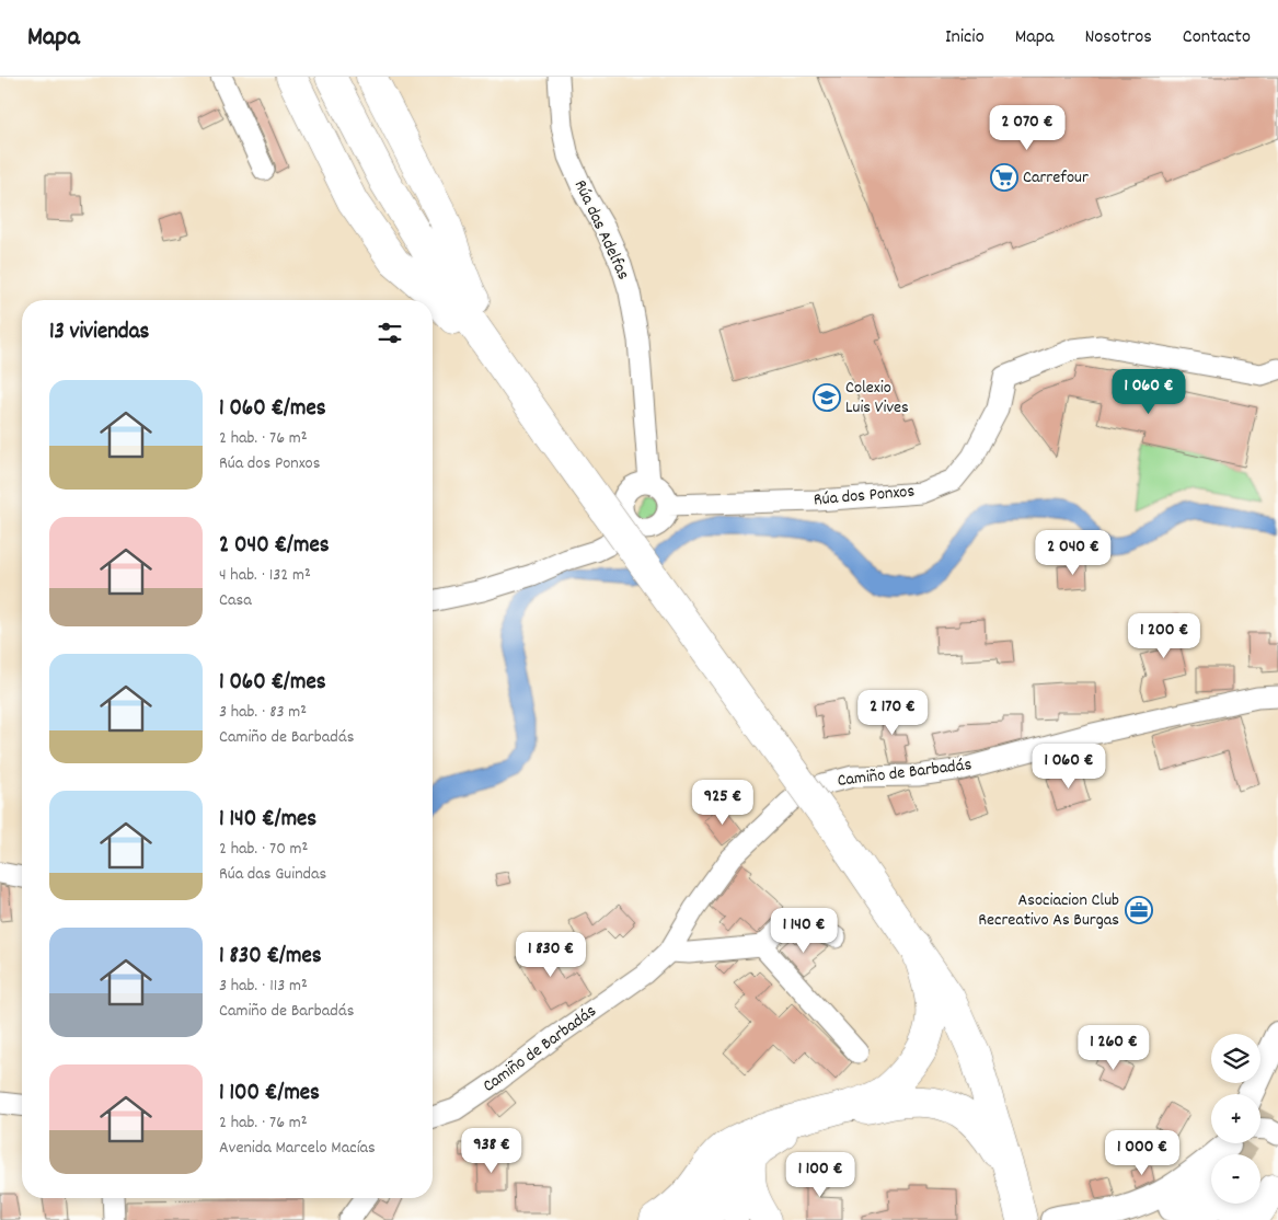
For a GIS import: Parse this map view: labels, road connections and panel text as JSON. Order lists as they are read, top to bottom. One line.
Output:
{"streets":{"street":["Rúa das Adelfas","Rúa dos Ponxos","Camiño de Barbadás"]},"crossings":[["Rúa das Adelfas","Rúa dos Ponxos"]],"places":{"supermarket":["Carrefour"],"school or university":["Colexio Luis Vives"],"office":["Asociacion Club Recreativo As Burgas"]},"page":{"header":"Mapa","nav":["Inicio","Mapa","Nosotros","Contacto"],"price":["2 070 €","1 060 €","2 040 €","1 200 €","2 170 €","1 060 €","925 €","1 140 €","1 830 €","1 260 €","938 €","1 000 €","1 100 €"],"heading":"13 viviendas","list":[{"name":"1 060 €/mes","note":"2 hab. · 76 m² · Rúa dos Ponxos"},{"name":"2 040 €/mes","note":"4 hab. · 132 m² · Casa"},{"name":"1 060 €/mes","note":"3 hab. · 83 m² · Camiño de Barbadás"},{"name":"1 140 €/mes","note":"2 hab. · 70 m² · Rúa das Guindas"},{"name":"1 830 €/mes","note":"3 hab. · 113 m² · Camiño de Barbadás"},{"name":"1 100 €/mes","note":"2 hab. · 76 m² · Avenida Marcelo Macías"}],"map_buttons":["+","−"]}}
